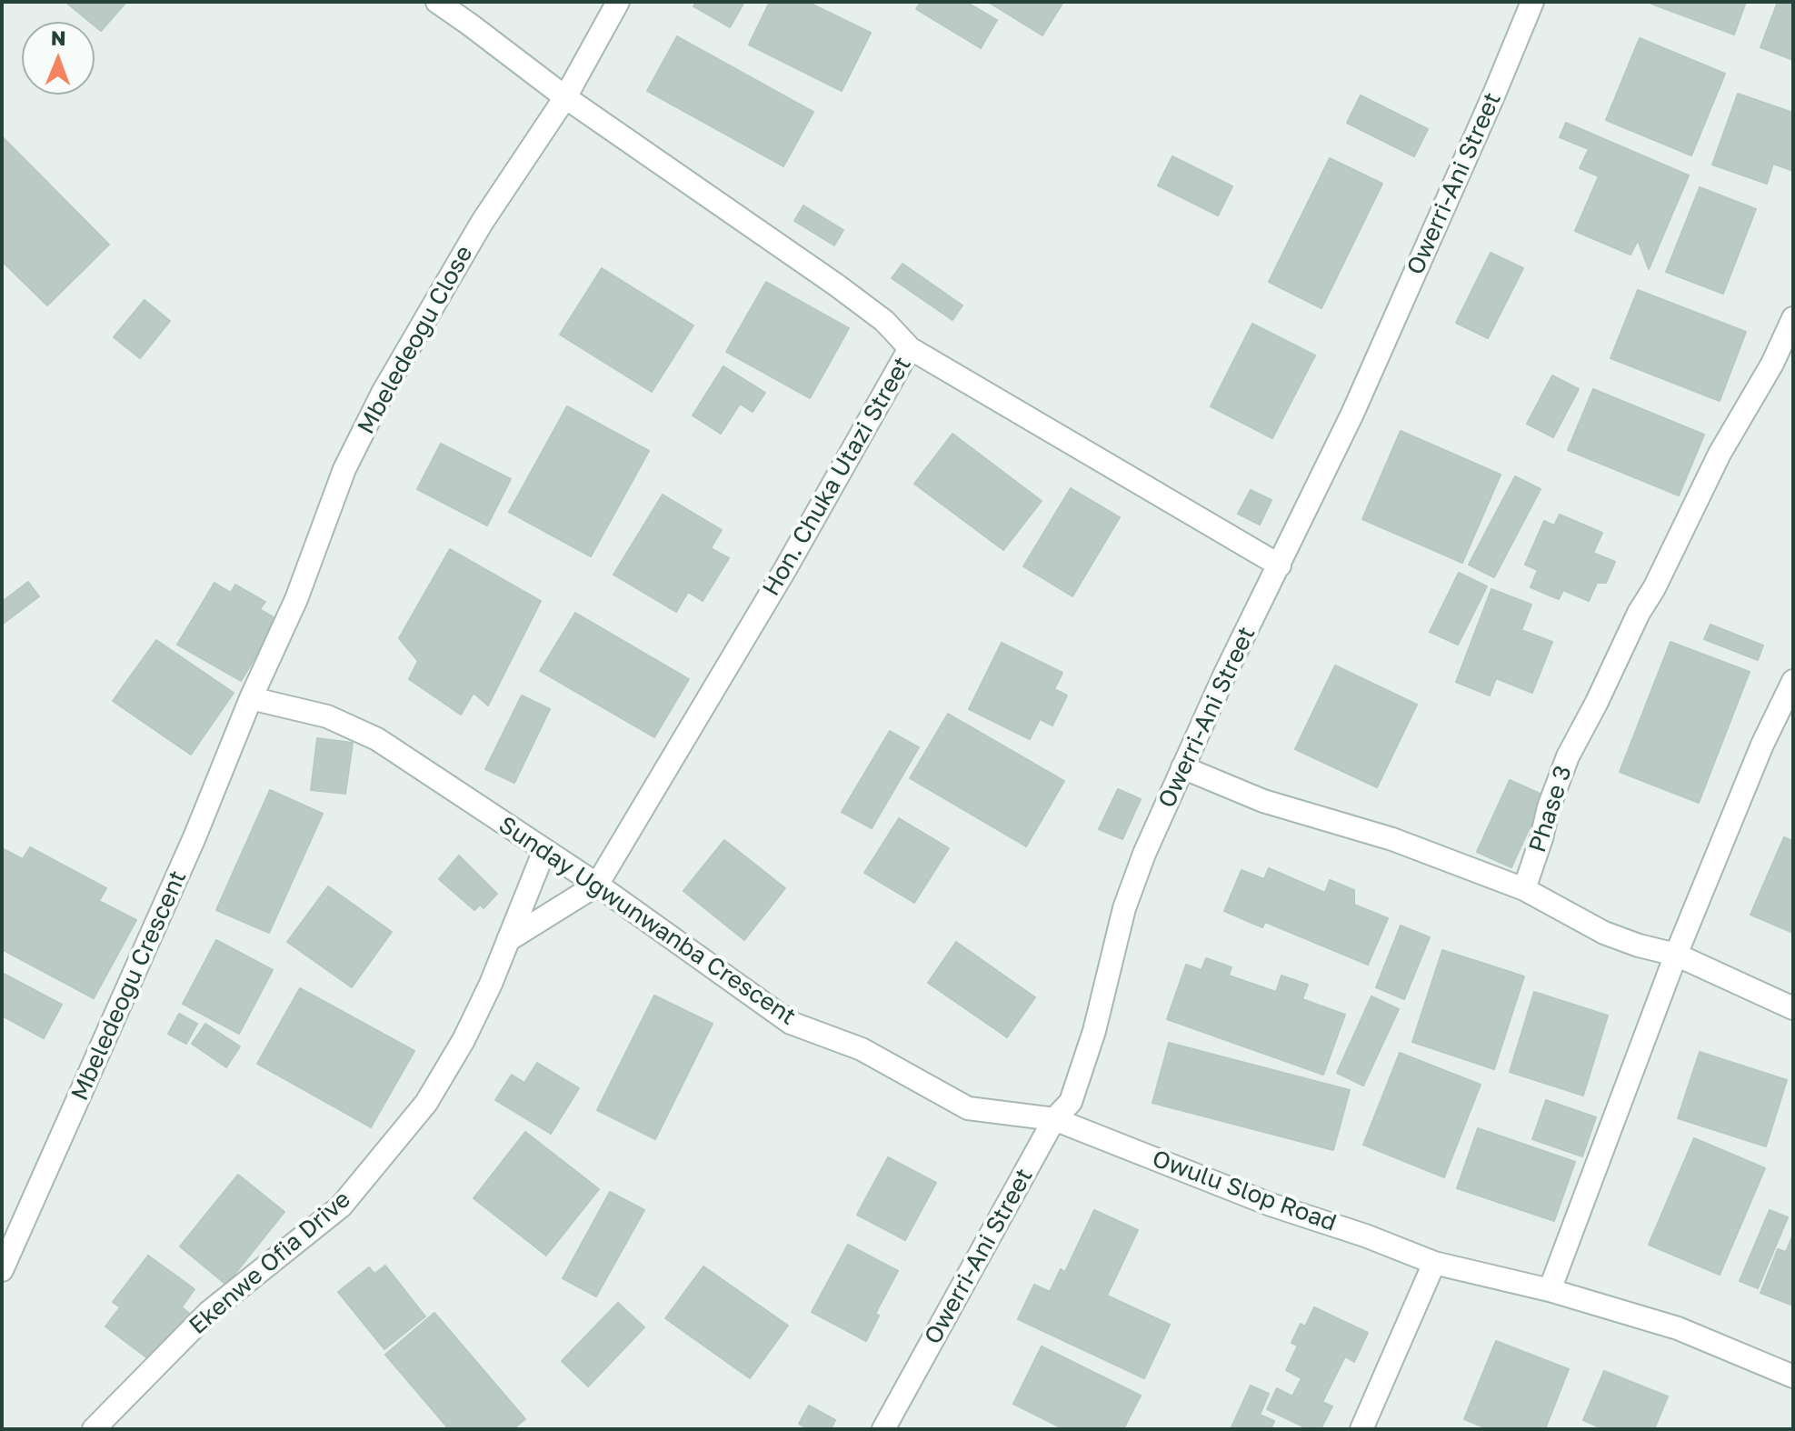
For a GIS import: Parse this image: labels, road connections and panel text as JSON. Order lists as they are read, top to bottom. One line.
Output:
{"streets":{"street":["Owerri-Ani Street","Mbeledeogu Close","Hon. Chuka Utazi Street","Phase 3","Sunday Ugwunwanba Crescent","Mbeledeogu Crescent","Owulu Slop Road","Ekenwe Ofia Drive"]},"crossings":[["Owerri-Ani Street","Sunday Ugwunwanba Crescent"],["Owerri-Ani Street","Owulu Slop Road"],["Mbeledeogu Close","Hon. Chuka Utazi Street"],["Mbeledeogu Close","Sunday Ugwunwanba Crescent"],["Mbeledeogu Close","Mbeledeogu Crescent"],["Hon. Chuka Utazi Street","Sunday Ugwunwanba Crescent"],["Sunday Ugwunwanba Crescent","Mbeledeogu Crescent"],["Sunday Ugwunwanba Crescent","Owulu Slop Road"],["Sunday Ugwunwanba Crescent","Ekenwe Ofia Drive"]],"north":"top"}
